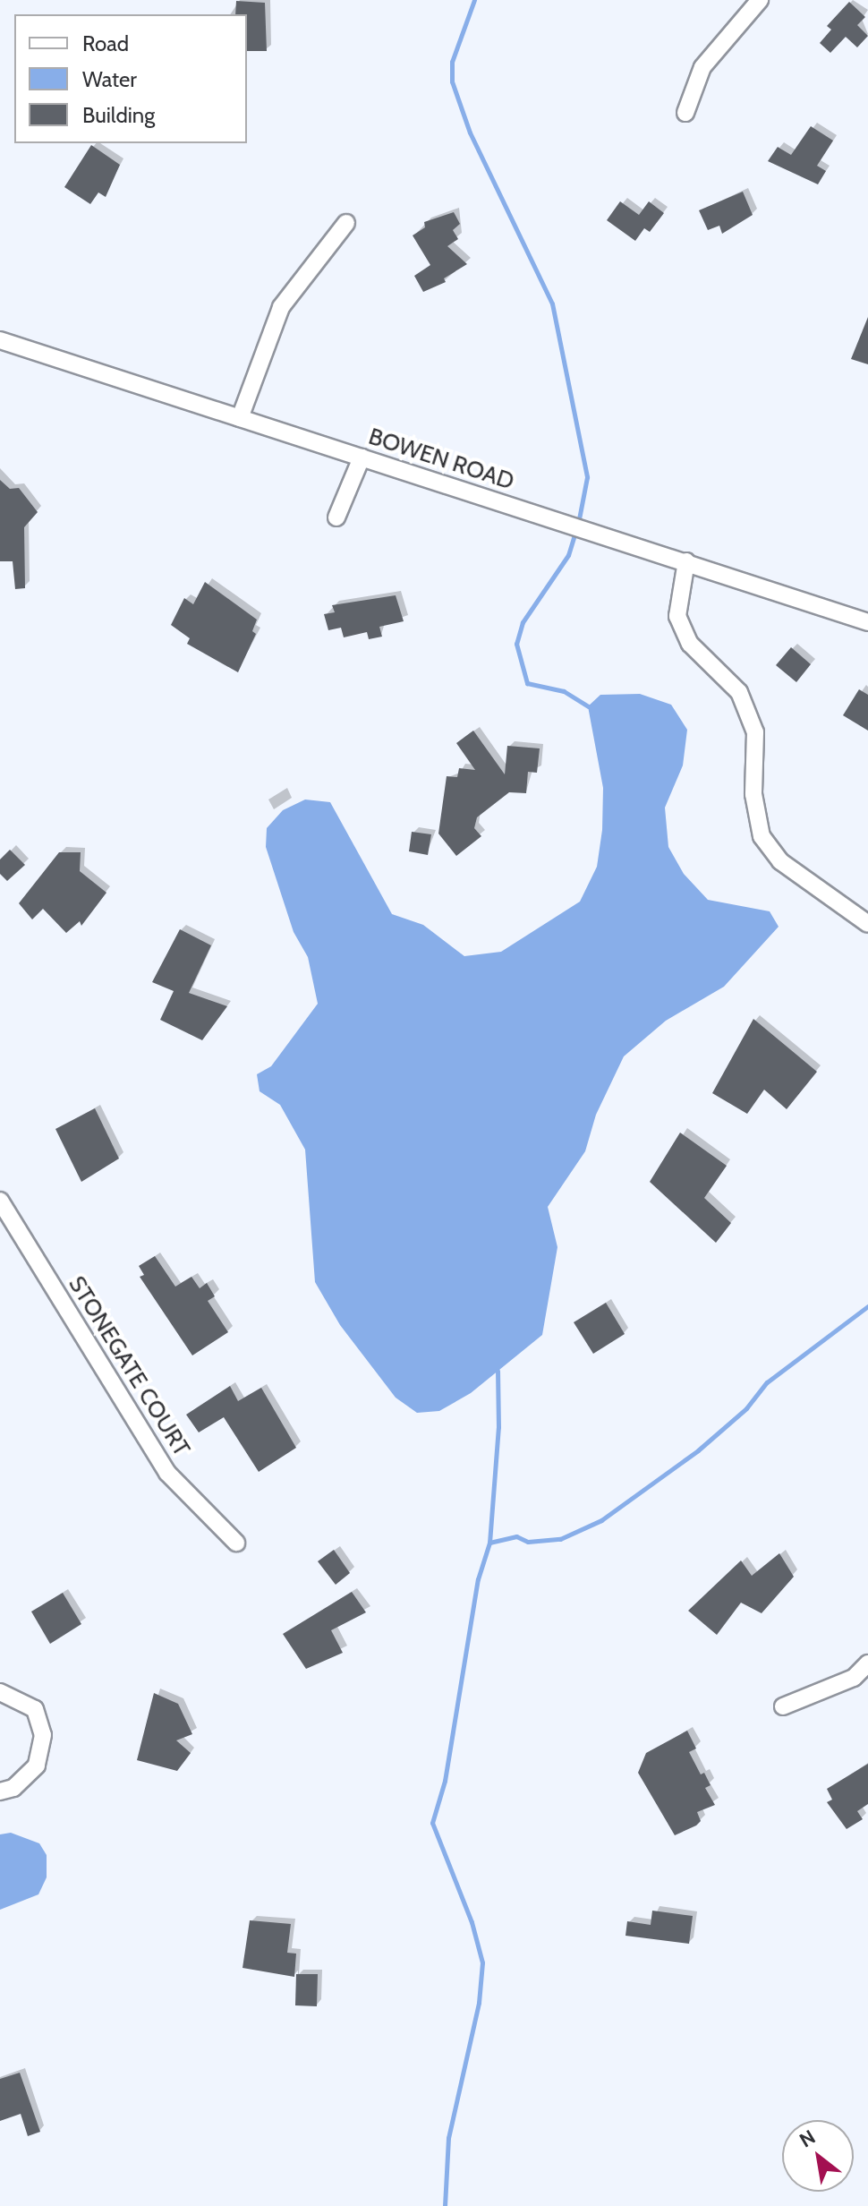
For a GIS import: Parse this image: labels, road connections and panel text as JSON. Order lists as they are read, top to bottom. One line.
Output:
{"streets":{"street":["BOWEN ROAD","STONEGATE COURT"]},"legend":["Road","Water","Building"],"north":"top left"}
